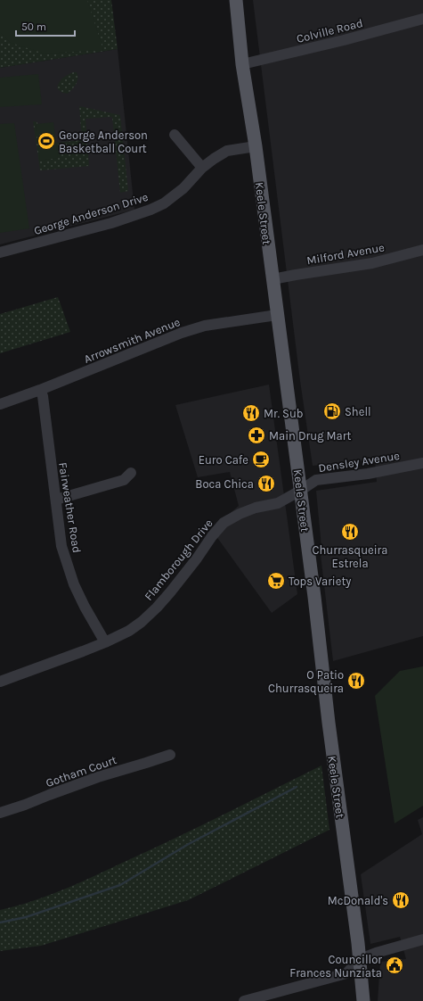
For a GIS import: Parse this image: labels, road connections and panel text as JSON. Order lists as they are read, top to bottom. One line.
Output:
{"streets":{"main road":["Keele Street"],"street":["Colville Road","George Anderson Drive","Milford Avenue","Arrowsmith Avenue","Densley Avenue","Fairweather Road","Flamborough Drive","Gotham Court"]},"crossings":[["Colville Road","Keele Street"],["George Anderson Drive","Keele Street"],["Keele Street","Milford Avenue"],["Keele Street","Arrowsmith Avenue"],["Keele Street","Densley Avenue"],["Keele Street","Flamborough Drive"],["Arrowsmith Avenue","Fairweather Road"],["Densley Avenue","Flamborough Drive"],["Fairweather Road","Flamborough Drive"]],"places":{"sports":["George Anderson Basketball Court"],"fuel station":["Shell"],"restaurant":["Mr. Sub","Boca Chica","Churrasqueira Estrela","O Patio Churrasqueira","McDonald's"],"pharmacy":["Main Drug Mart"],"cafe":["Euro Cafe"],"supermarket":["Tops Variety"],"public building":["Councillor Frances Nunziata"]},"scale_bar":"50 m"}
